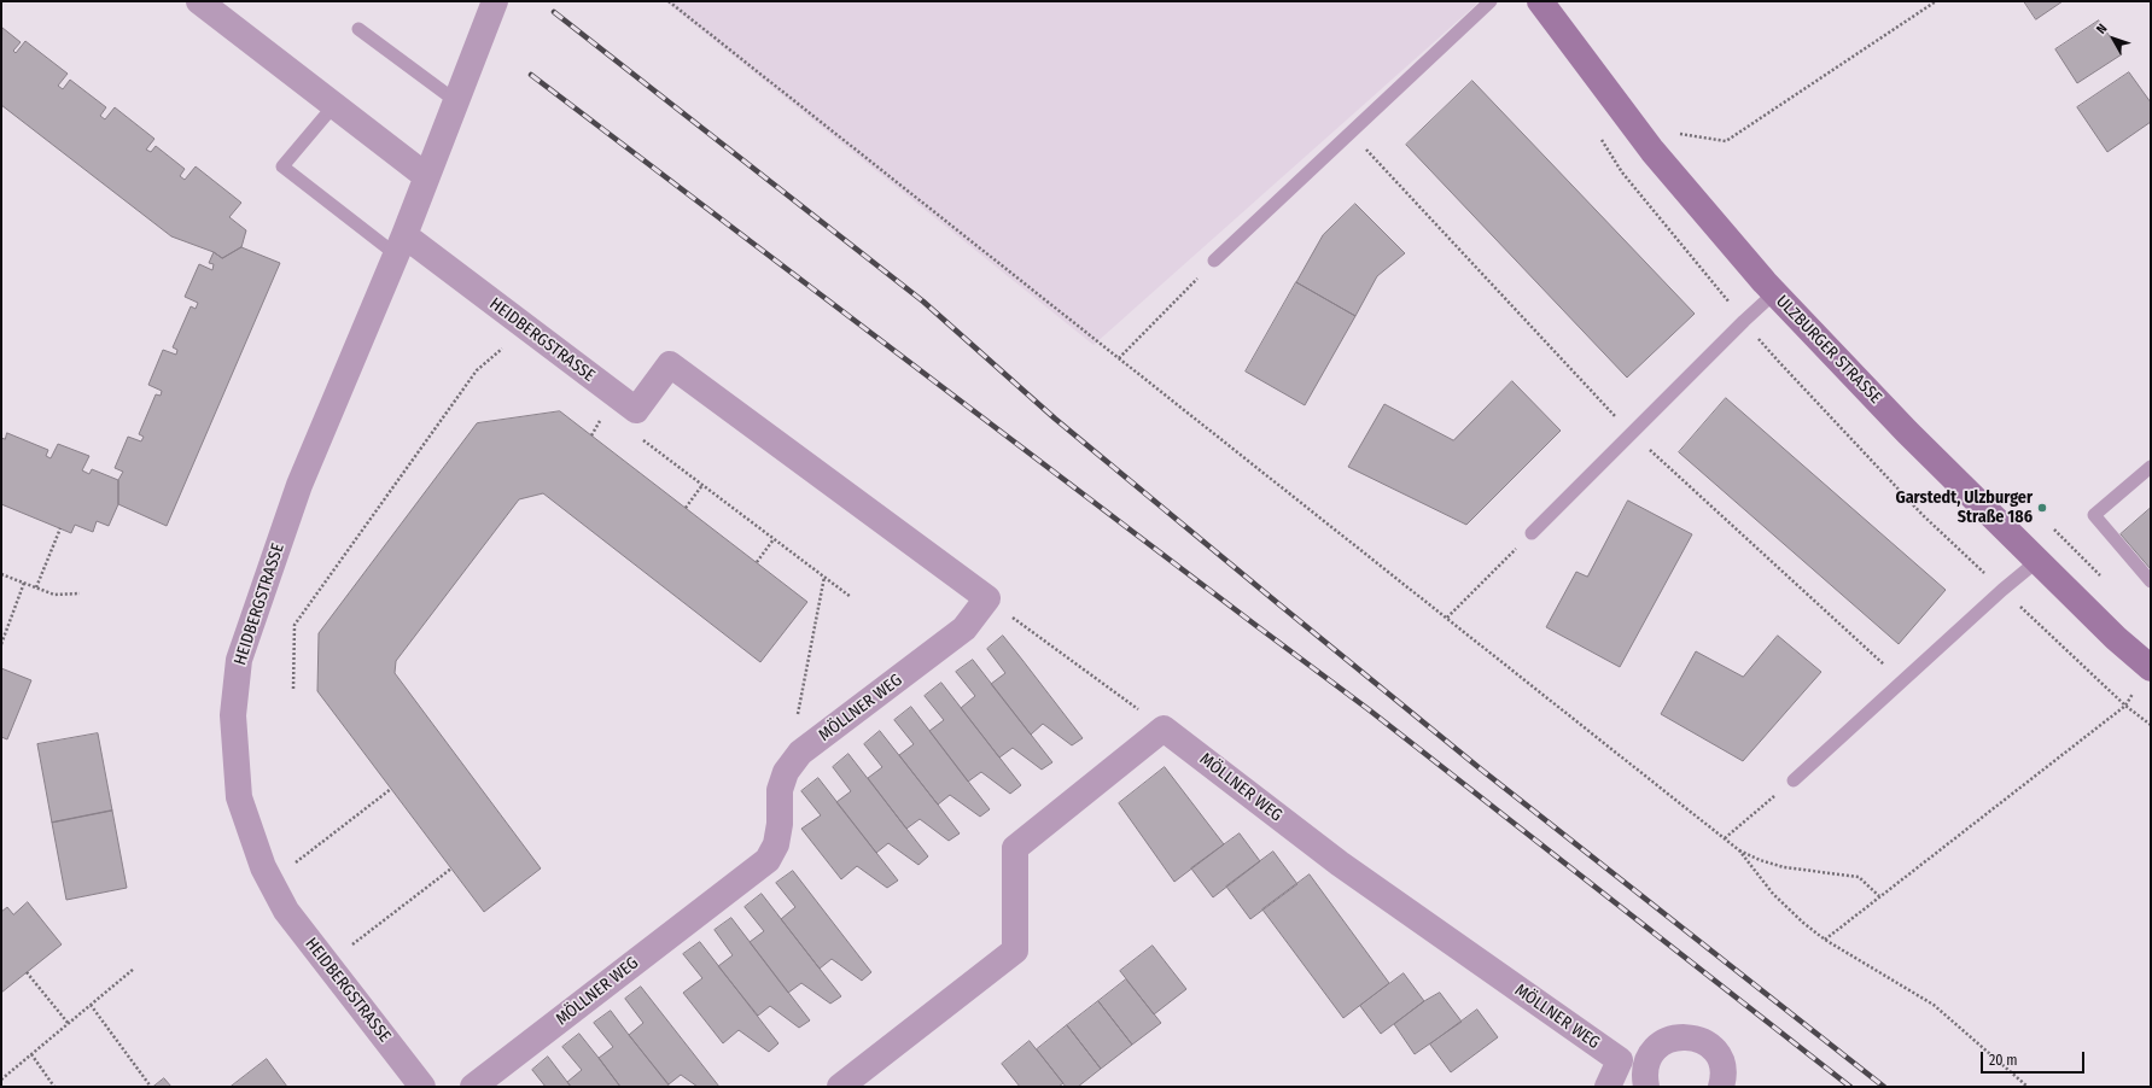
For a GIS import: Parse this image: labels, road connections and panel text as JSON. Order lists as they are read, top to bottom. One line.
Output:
{"streets":{"main road":["ULZBURGER STRASSE"],"street":["HEIDBERGSTRASSE","MÖLLNER WEG"]},"crossings":[["HEIDBERGSTRASSE","MÖLLNER WEG"]],"places":["Garstedt, Ulzburger Straße 186"],"scale_bar":"20 m","north":"top left"}
